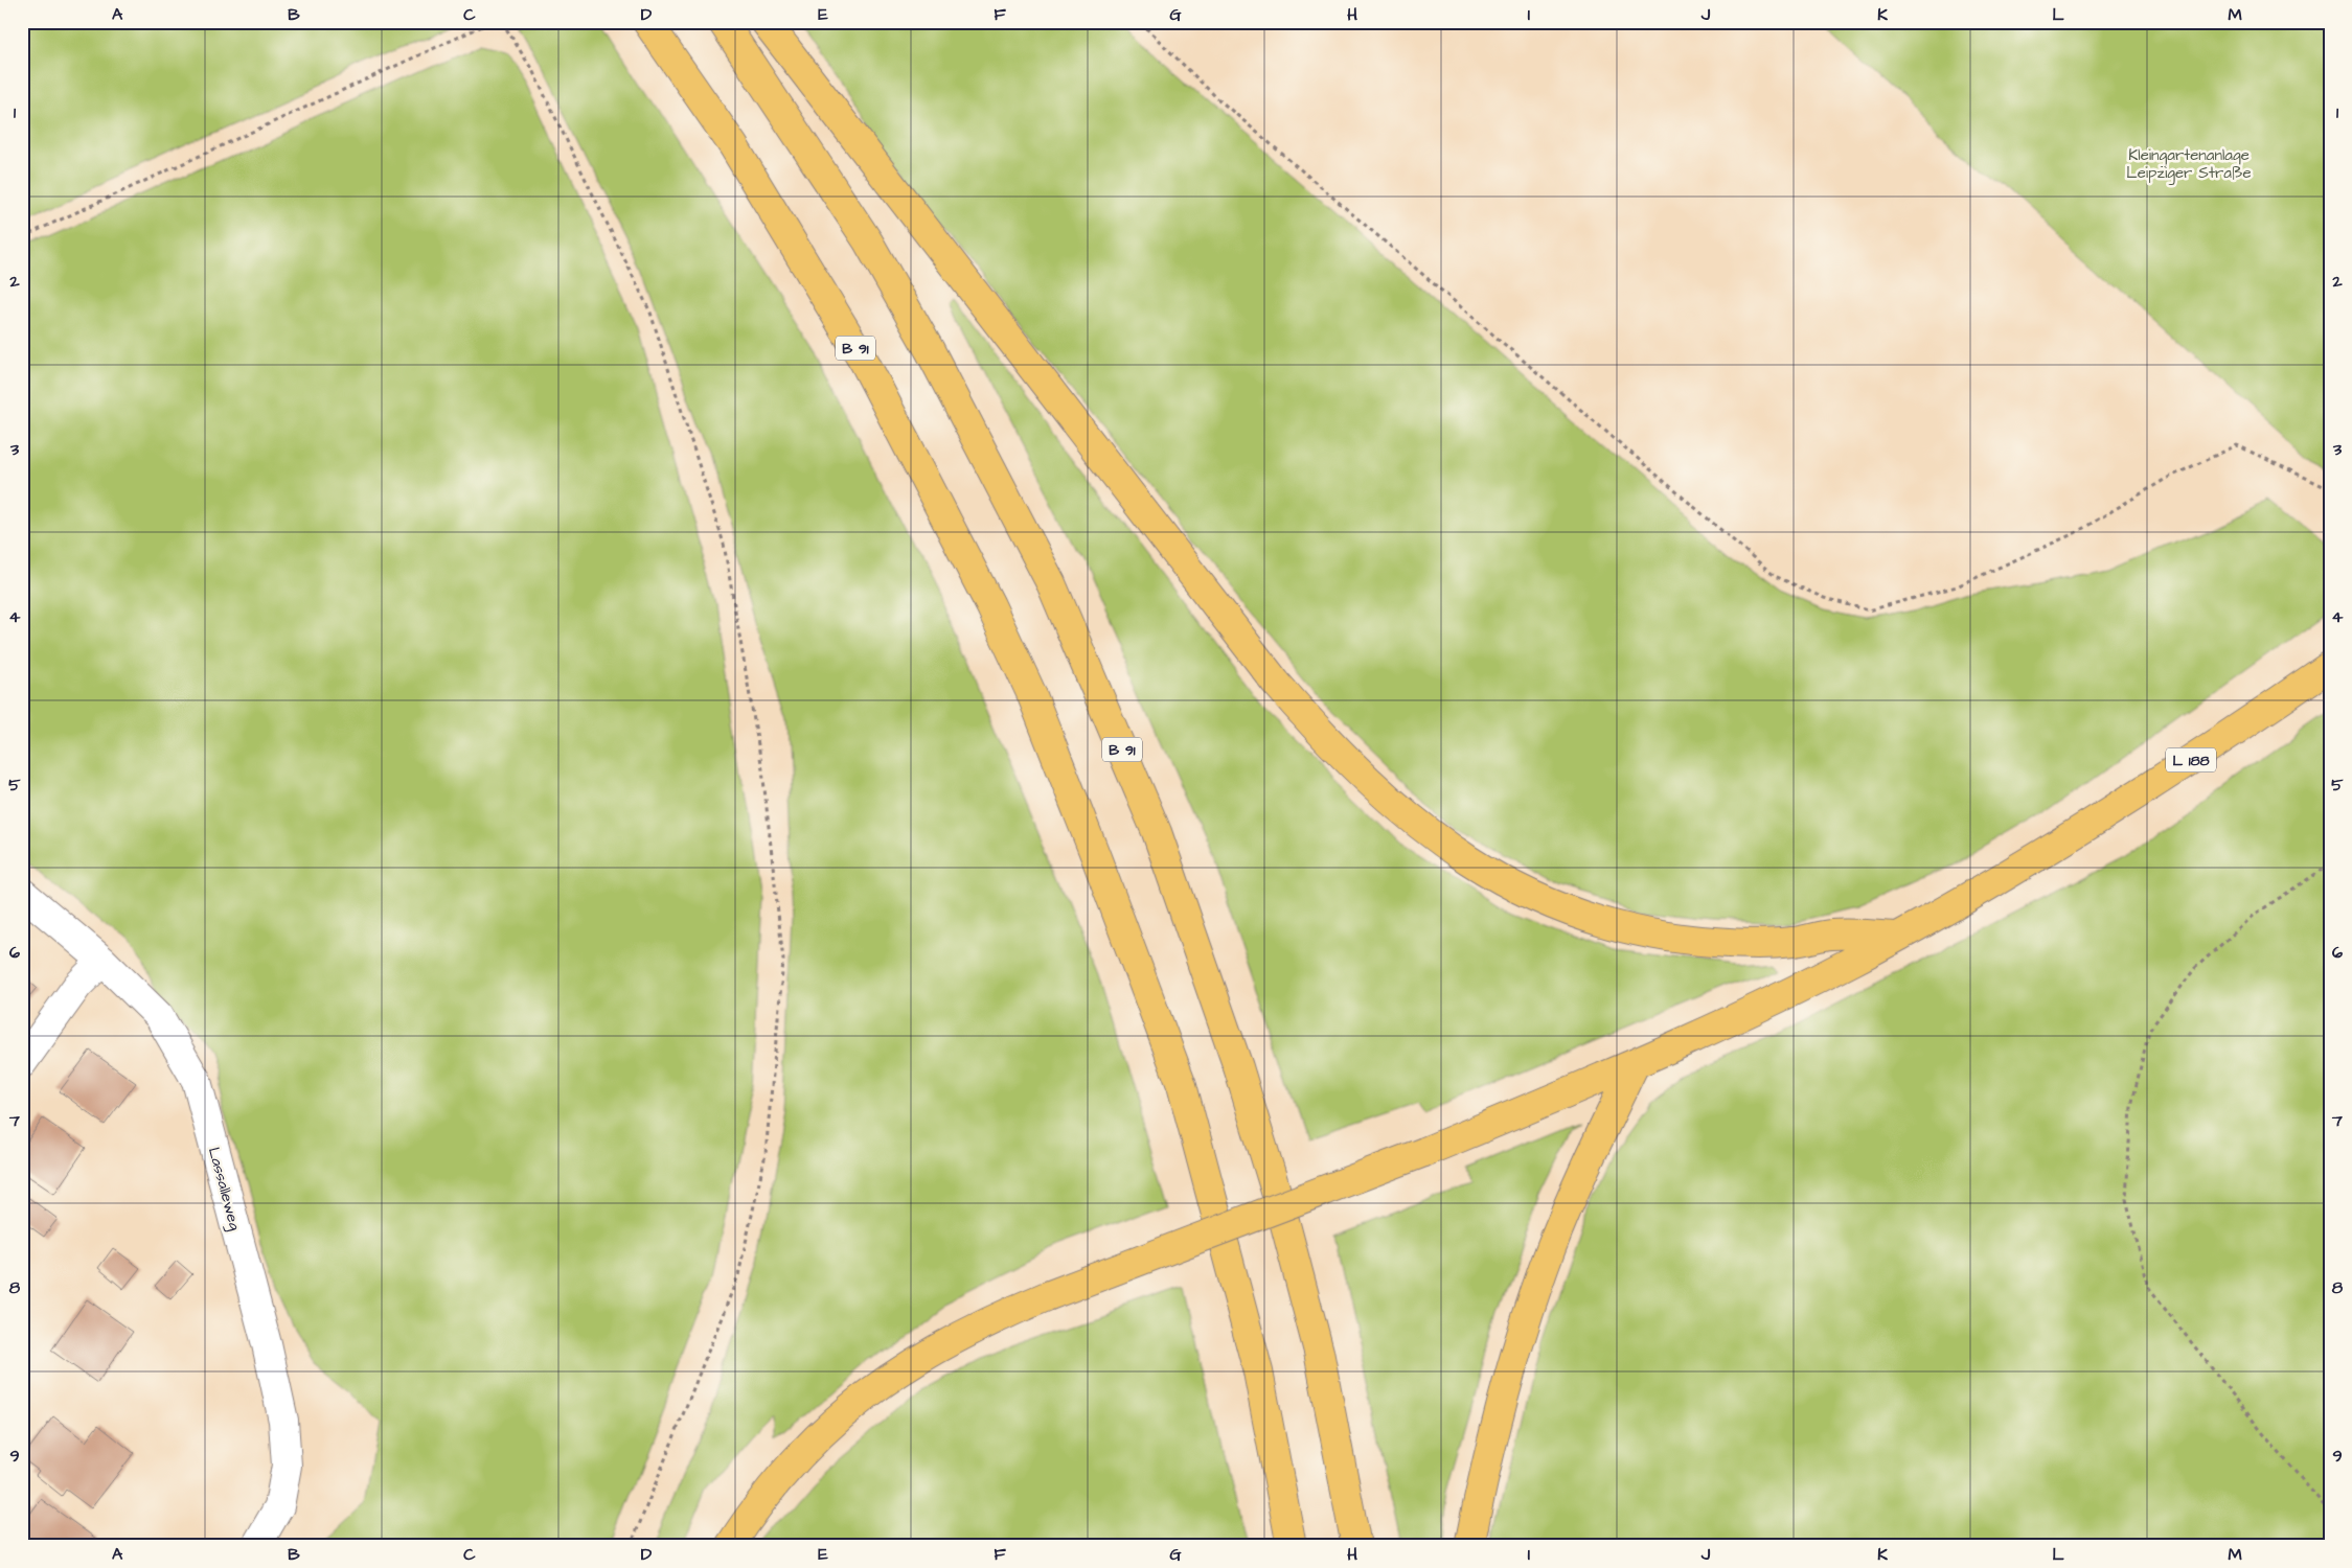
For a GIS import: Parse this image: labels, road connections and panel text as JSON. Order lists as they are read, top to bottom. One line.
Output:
{"streets":{"highway":["B 91","L 188"],"street":["Lassalleweg"]},"parks":["Kleingartenanlage Leipziger Straße"],"grid":{"columns":["A","B","C","D","E","F","G","H","I","J","K","L","M"],"rows":["1","2","3","4","5","6","7","8","9"]}}
